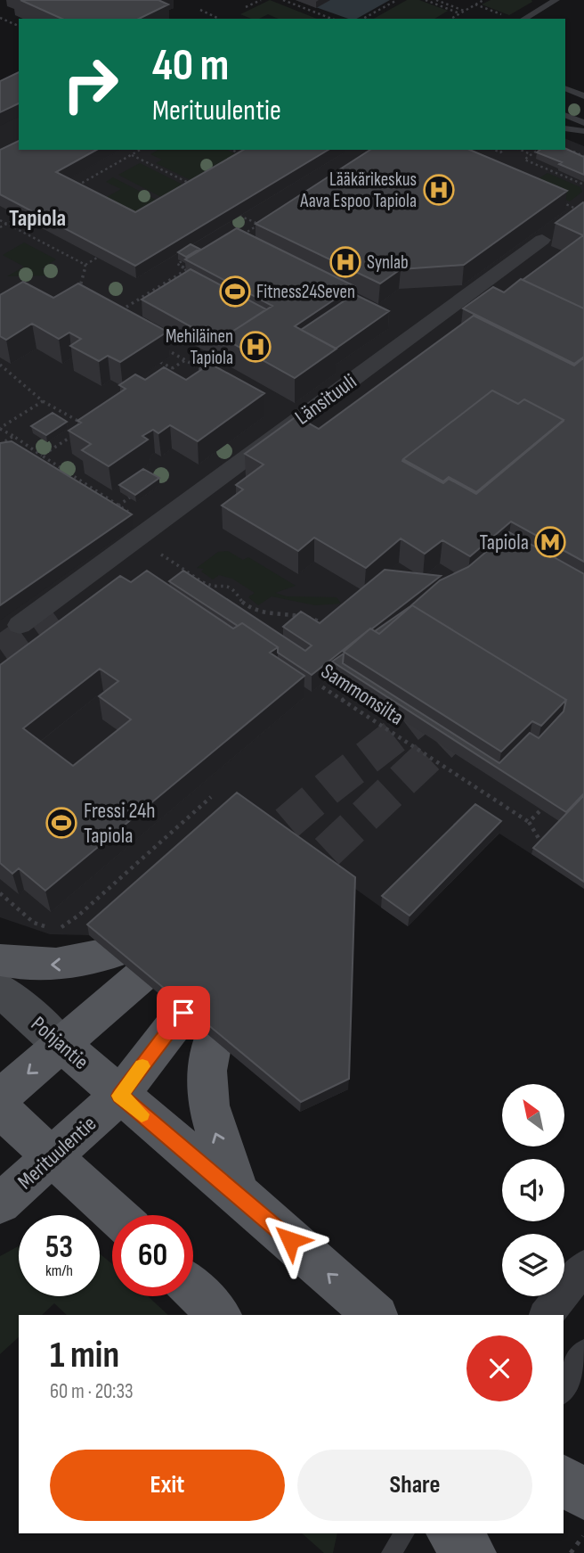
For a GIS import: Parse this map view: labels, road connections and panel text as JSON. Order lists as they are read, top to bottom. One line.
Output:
{"streets":{"main road":["Pohjantie","Merituulentie"],"street":["Länsituuli"],"path":["Sammonsilta"]},"crossings":[["Pohjantie","Merituulentie"]],"one_way":["Pohjantie"],"districts":["Tapiola"],"places":{"hospital":["Lääkärikeskus Aava Espoo Tapiola","Synlab","Mehiläinen Tapiola"],"sports":["Fitness24Seven","Fressi 24h Tapiola"],"metro station":["Tapiola"]},"north":"top left","page":{"turn":["40 m","Merituulentie"],"speed":"53 km/h","limit":"60","heading":["1 min","60 m · 20:33"],"buttons":["Exit","Share"]}}
